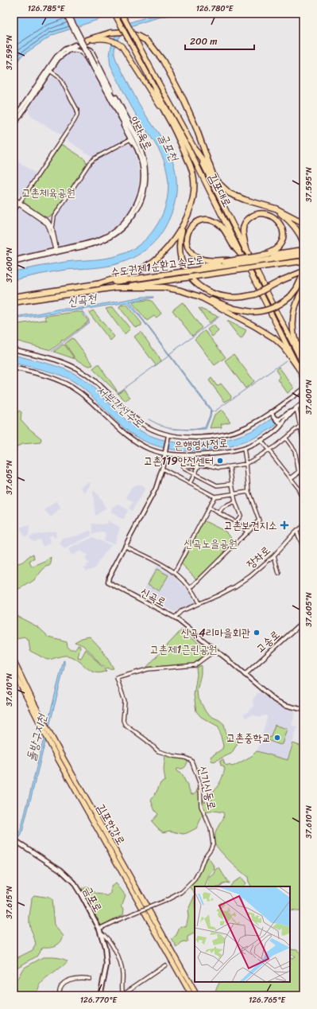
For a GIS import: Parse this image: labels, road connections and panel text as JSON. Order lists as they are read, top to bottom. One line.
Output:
{"streets":{"highway":["수도권제1순환고속도로"],"main road":["김포대로","김포한강로","금포로"],"street":["아라육로","은행영사정로","장차로","신곡로","고송로","신기신동로"]},"crossings":[["은행영사정로","신곡로"],["장차로","신곡로"],["신곡로","고송로"],["신곡로","신기신동로"],["신기신동로","금포로"]],"water":["굴포천","신곡천","서부간선수로","돌방구지천"],"parks":["고촌체육공원","신곡노을공원","고촌제1근린공원"],"places":{"other":["고촌119안전센터","신곡4리마을회관","고촌중학교"],"health":["고촌보건지소"]},"scale_bar":"200 m","coordinates":["126.785°E","126.780°E","37.595°N","37.600°N","37.605°N","37.610°N","37.615°N","126.770°E","126.765°E"]}
